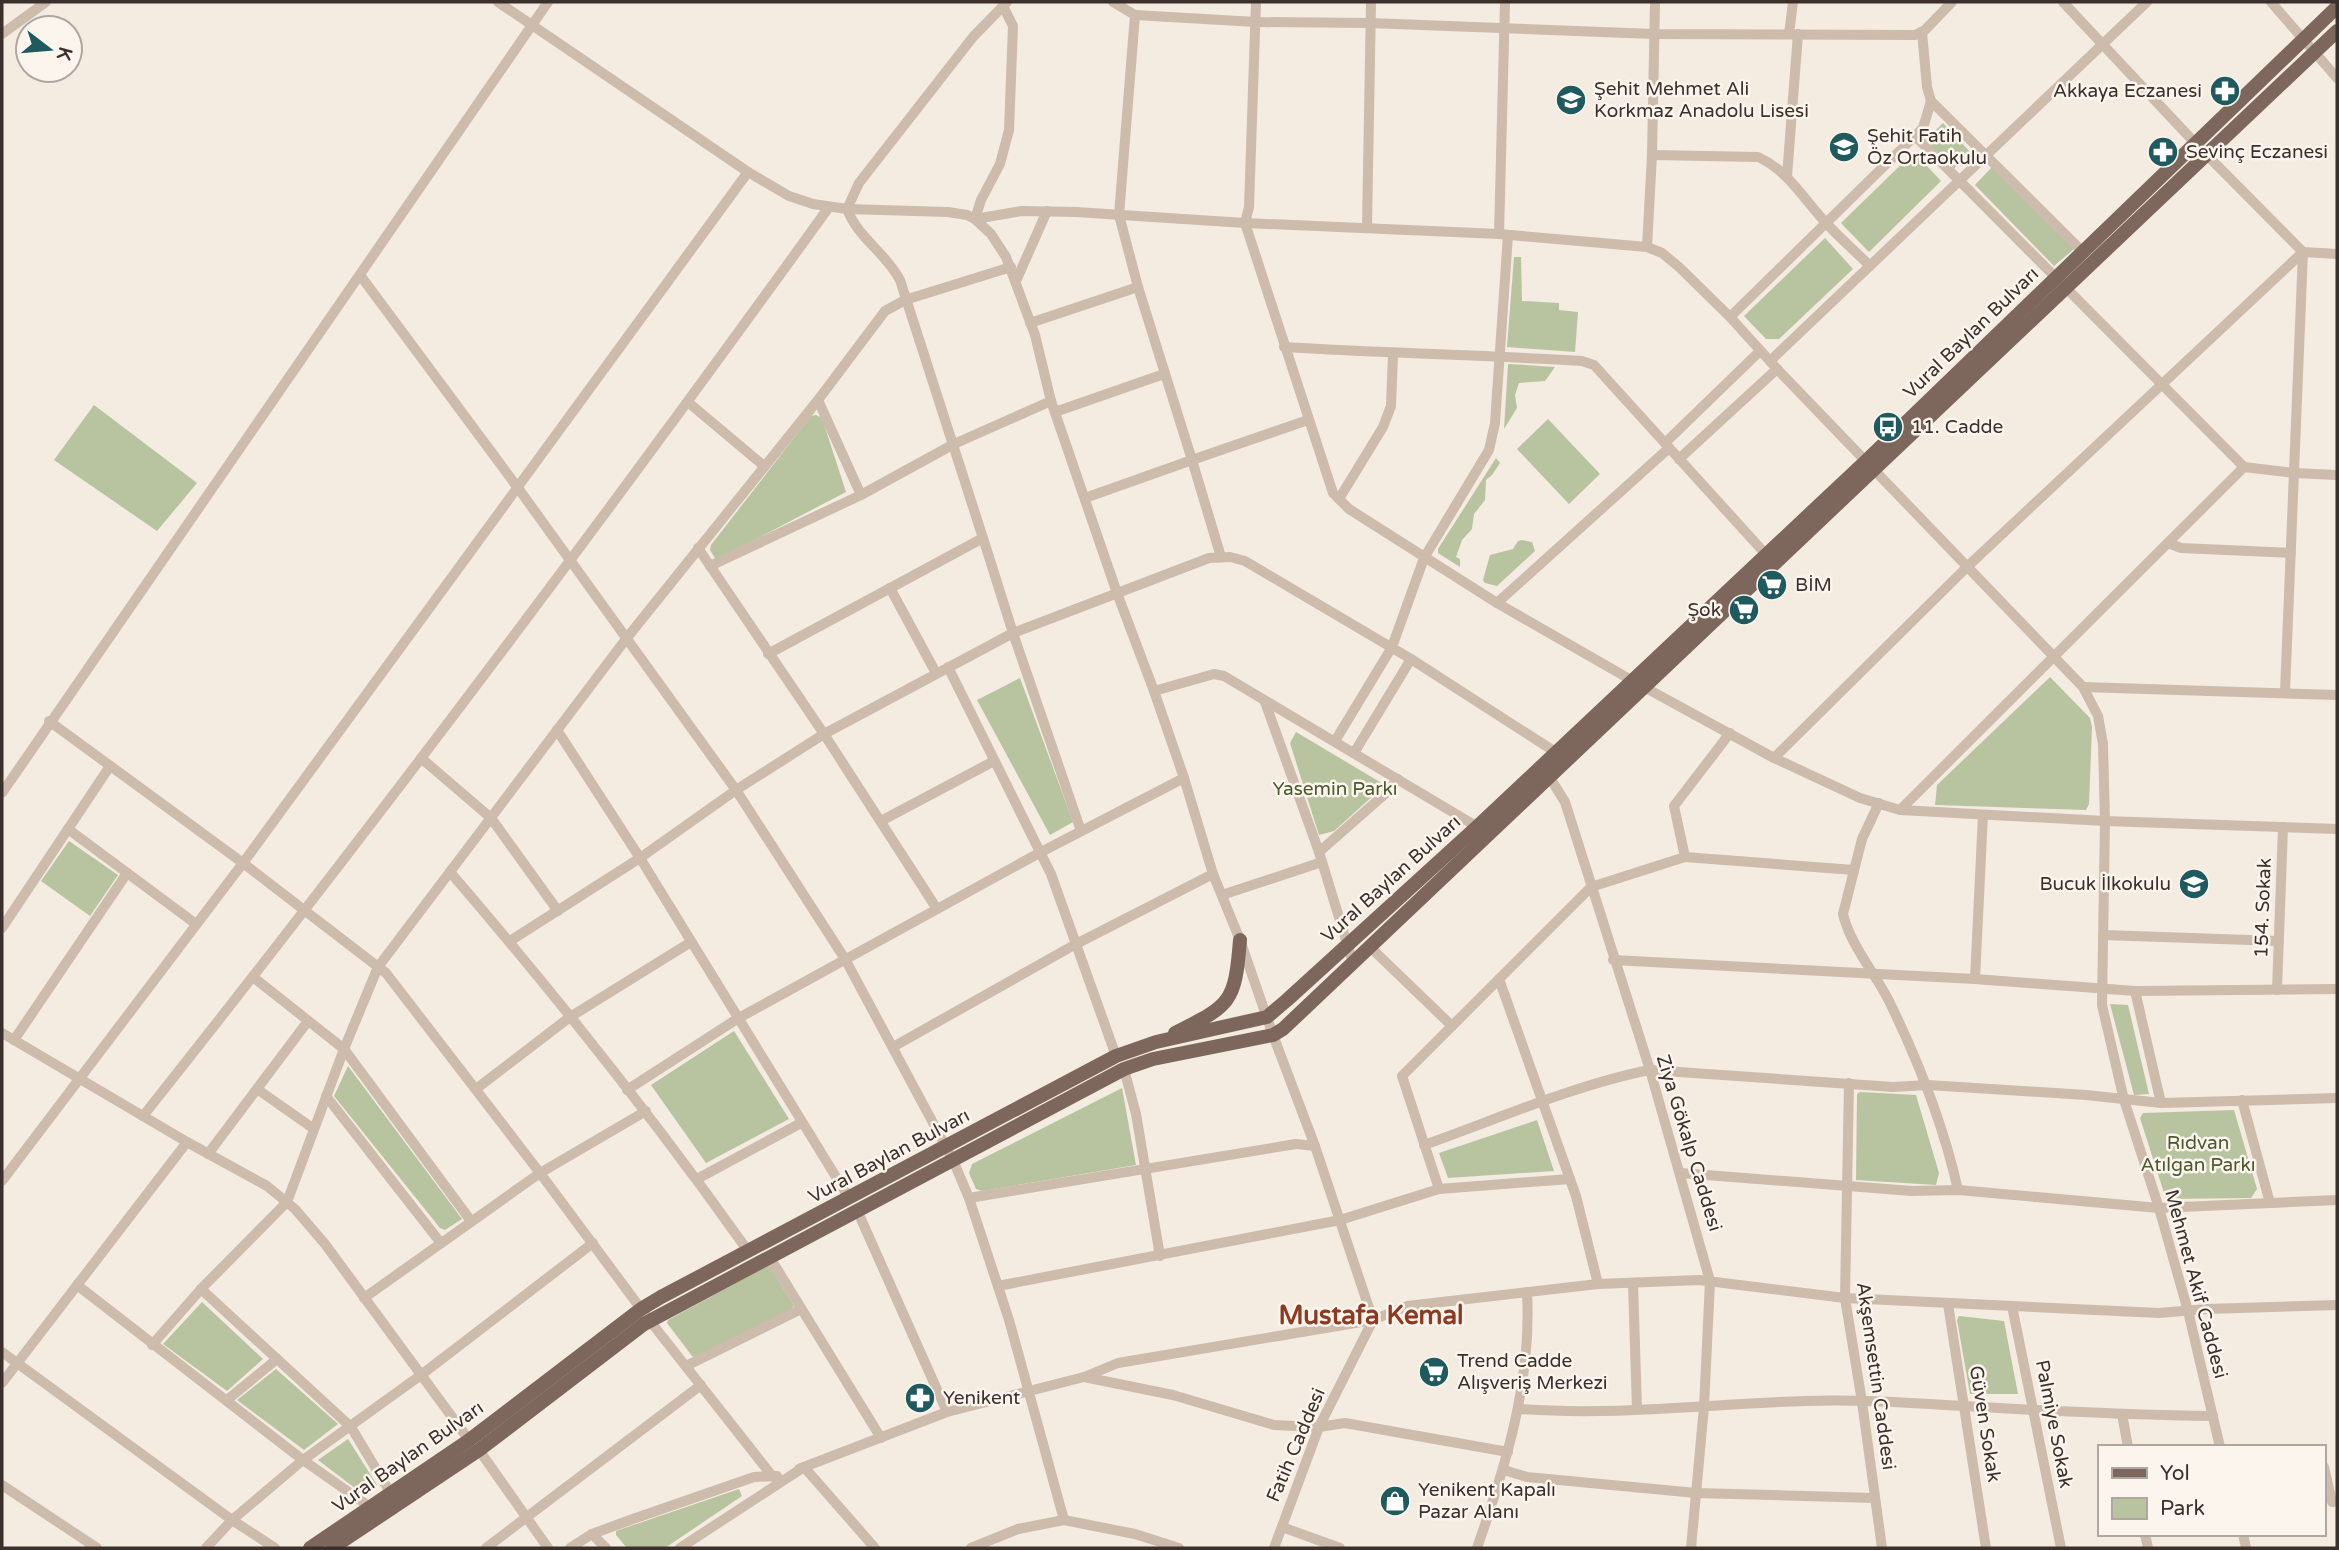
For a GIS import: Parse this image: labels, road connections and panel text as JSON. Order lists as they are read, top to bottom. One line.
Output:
{"streets":{"main road":["Vural Baylan Bulvarı"],"street":["154. Sokak","Ziya Gökalp Caddesi","Mehmet Akif Caddesi","Akşemsettin Caddesi","Güven Sokak","Palmiye Sokak","Fatih Caddesi"]},"crossings":[["Vural Baylan Bulvarı","Ziya Gökalp Caddesi"],["Vural Baylan Bulvarı","Mehmet Akif Caddesi"]],"districts":["Mustafa Kemal"],"parks":["Yasemin Parkı","Rıdvan Atılgan Parkı"],"places":{"pharmacy":["Akkaya Eczanesi","Sevinç Eczanesi","Yenikent"],"school or university":["Şehit Mehmet Ali Korkmaz Anadolu Lisesi","Şehit Fatih Öz Ortaokulu","Bucuk İlkokulu"],"bus stop":["11. Cadde"],"supermarket":["BİM","Şok","Trend Cadde Alışveriş Merkezi"],"shop":["Yenikent Kapalı Pazar Alanı"]},"legend":["Yol","Park"],"north":"right"}
